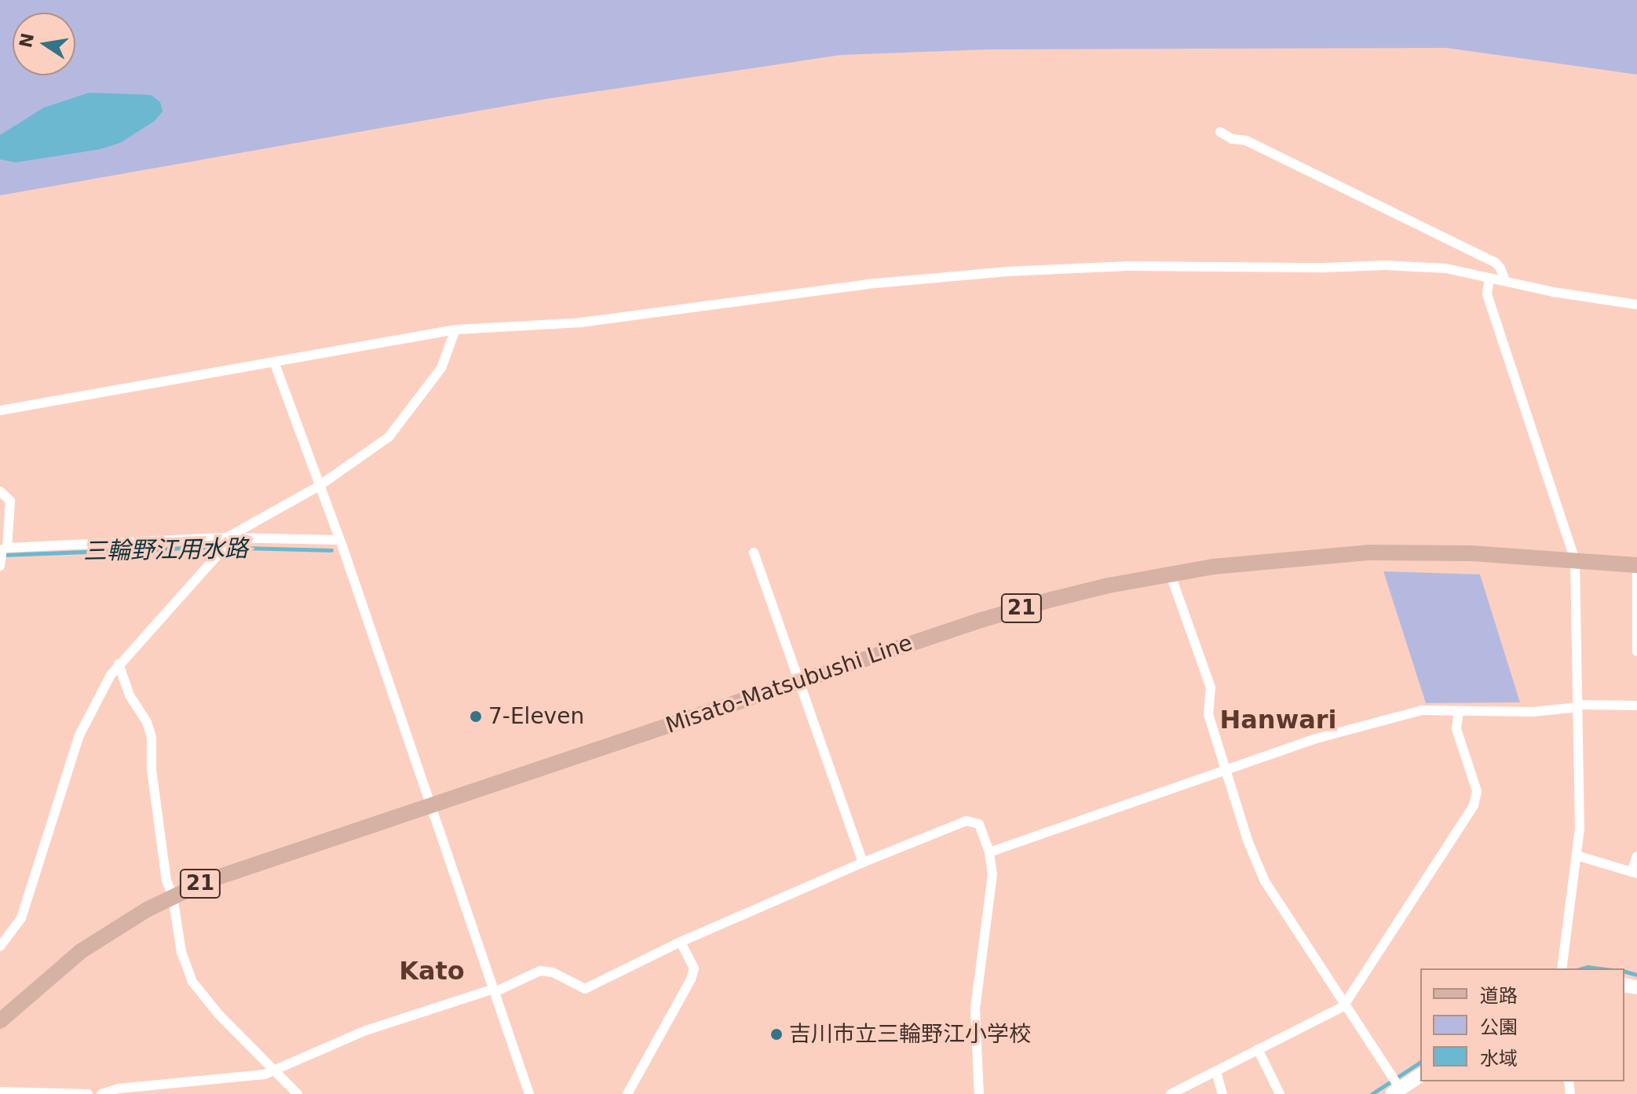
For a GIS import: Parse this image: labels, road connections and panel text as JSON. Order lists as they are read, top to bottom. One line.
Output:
{"streets":{"main road":["21","Misato-Matsubushi Line"]},"districts":["Hanwari","Kato"],"water":["三輪野江用水路"],"places":["7-Eleven","吉川市立三輪野江小学校"],"legend":["道路","公園","水域"],"north":"left"}
